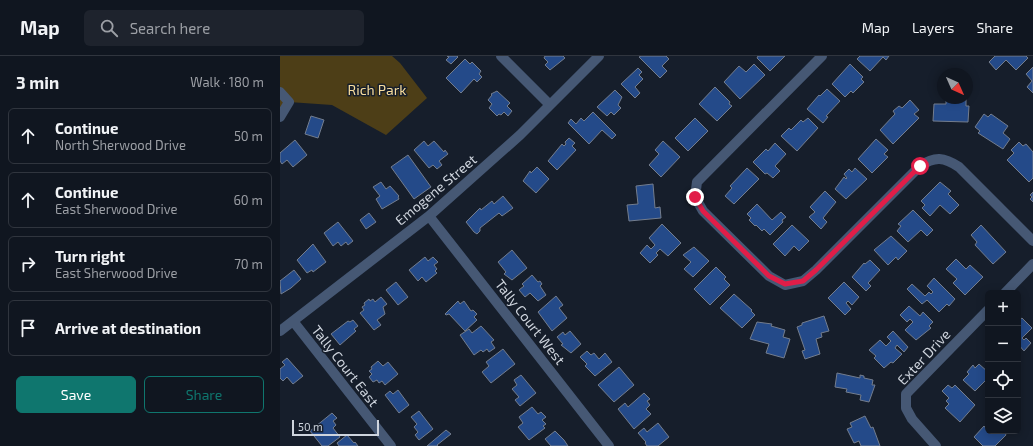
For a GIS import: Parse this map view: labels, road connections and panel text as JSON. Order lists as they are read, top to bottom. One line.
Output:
{"streets":{"street":["Emogene Street","Tally Court West","Exter Drive","Tally Court East"]},"crossings":[["Emogene Street","Tally Court West"],["Emogene Street","Tally Court East"]],"parks":["Rich Park"],"scale_bar":"50 m","north":"bottom right","page":{"header":"Map","search":"Search here","nav":["Map","Layers","Share"],"heading":["3 min","Walk · 180 m"],"list":[["Continue","North Sherwood Drive","50 m"],["Continue","East Sherwood Drive","60 m"],["Turn right","East Sherwood Drive","70 m"],"Arrive at destination"],"map_buttons":["+","−"],"buttons":["Save","Share"],"scale":"50 m"}}
